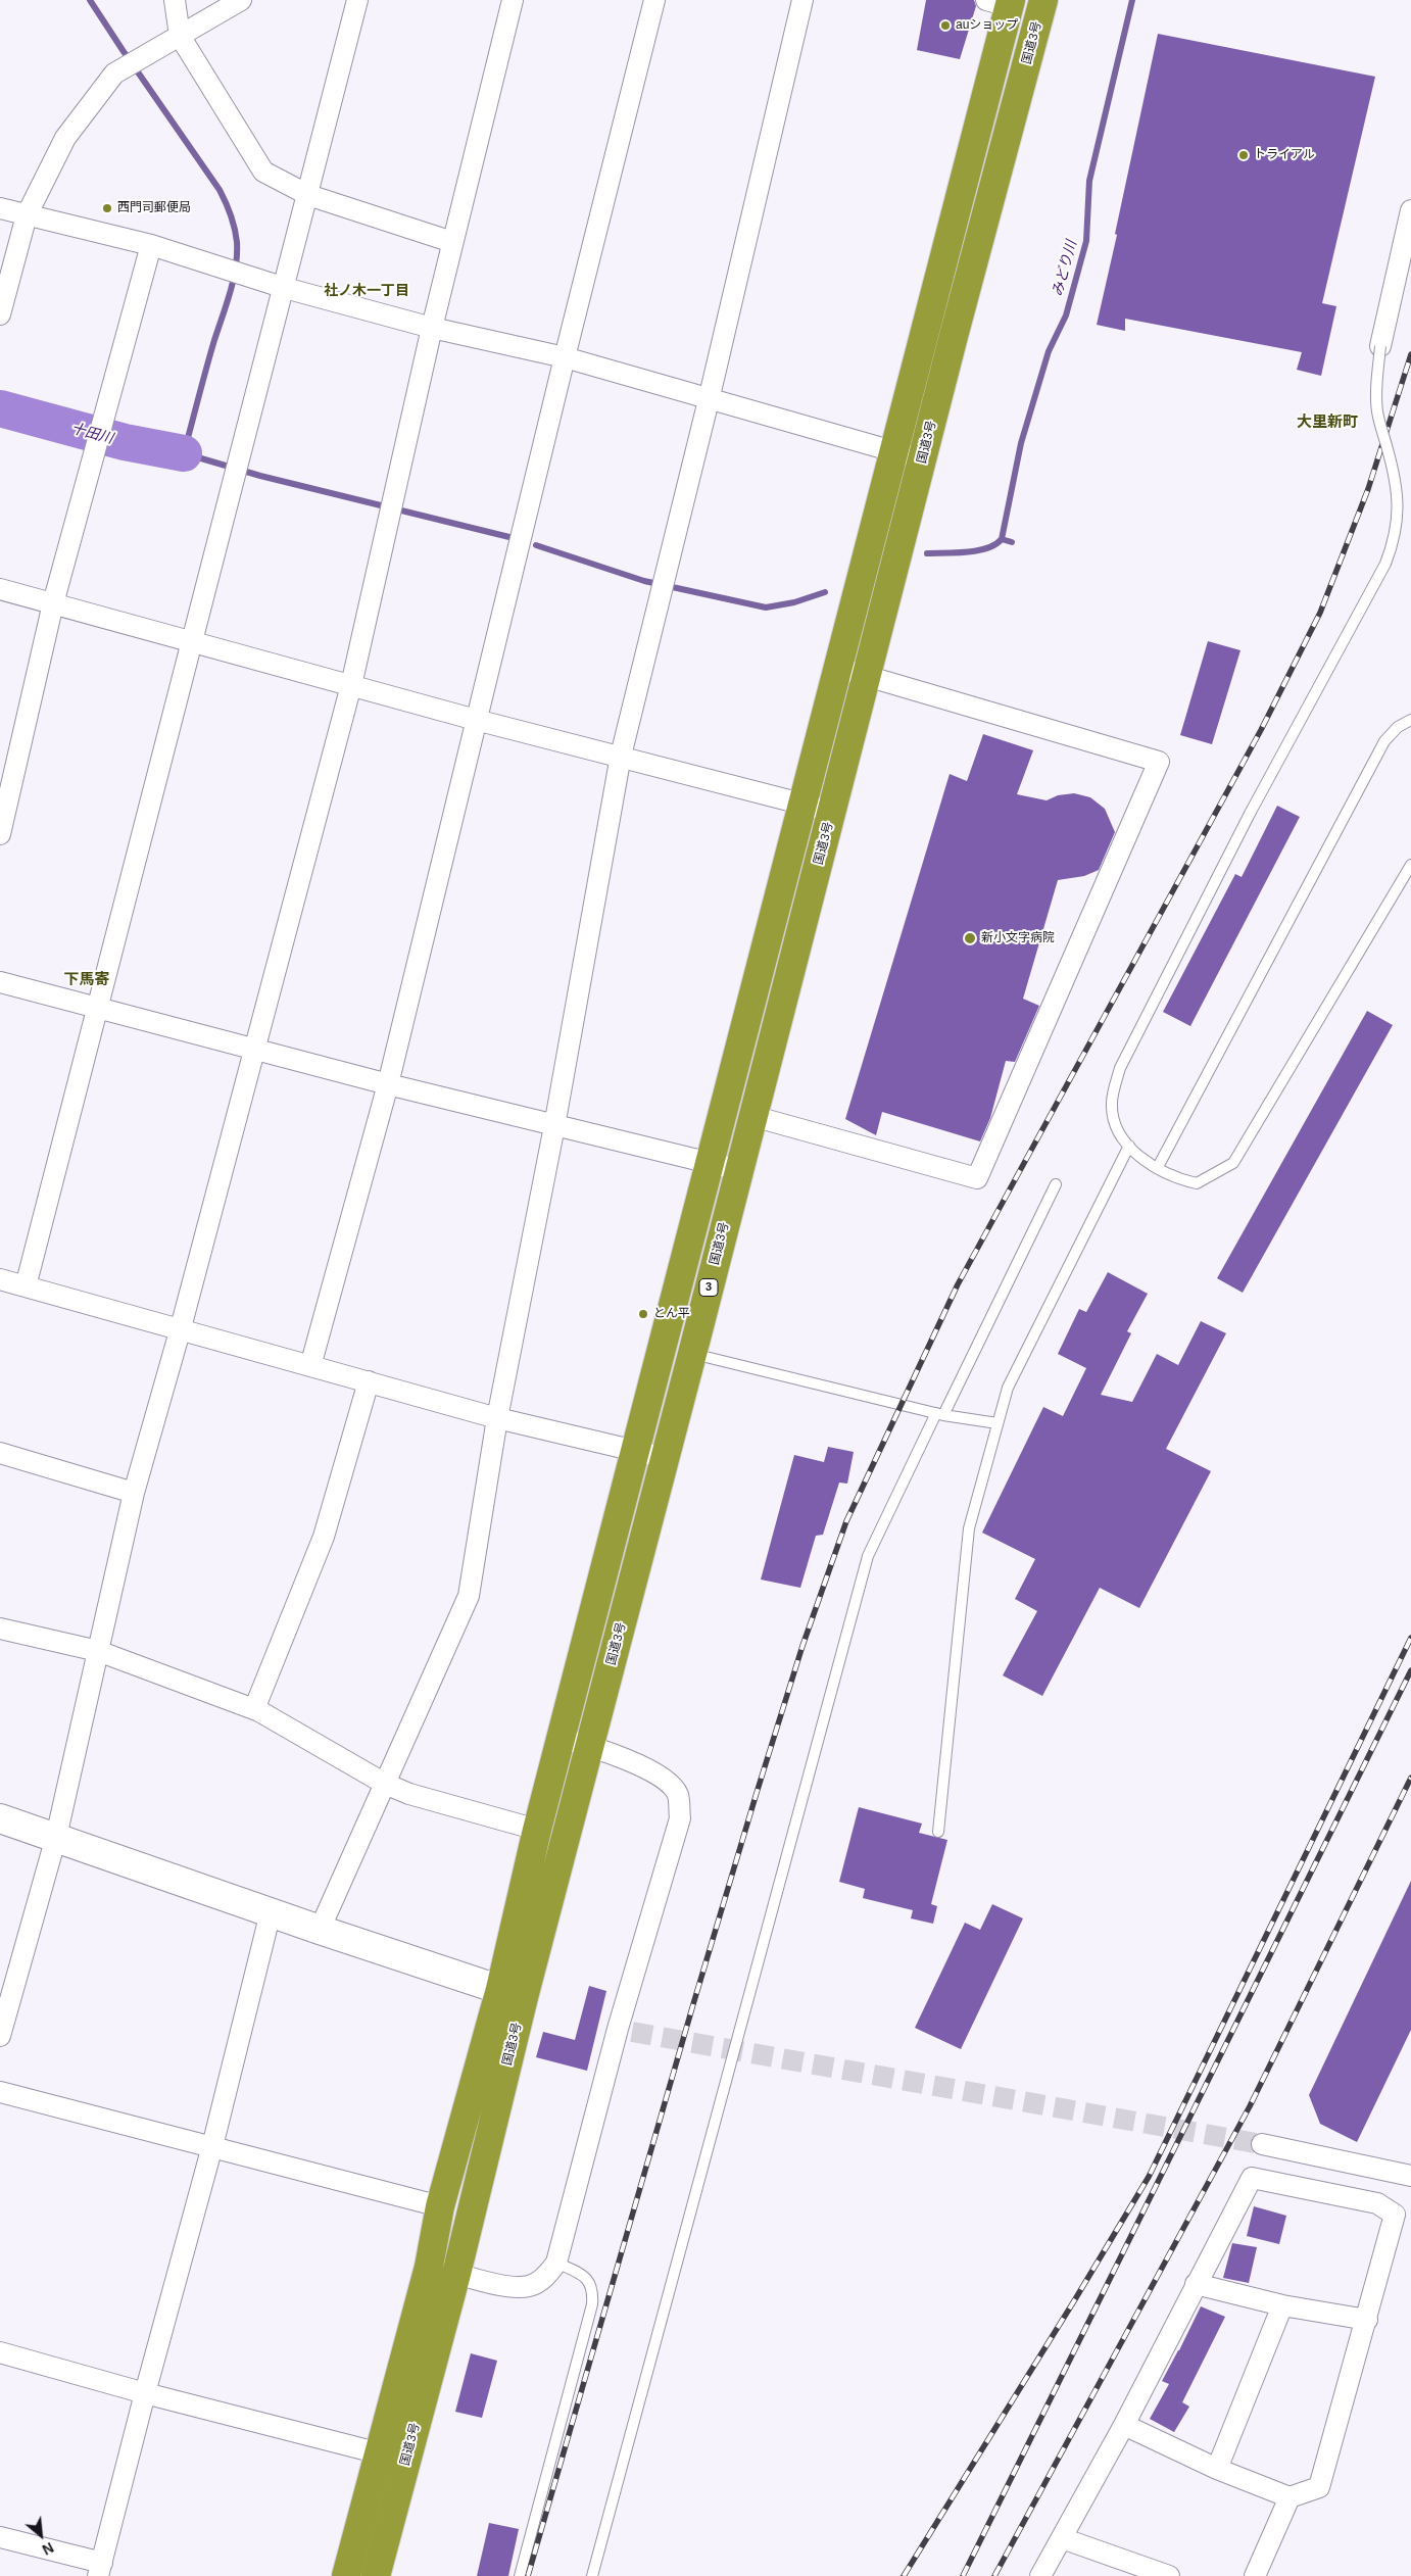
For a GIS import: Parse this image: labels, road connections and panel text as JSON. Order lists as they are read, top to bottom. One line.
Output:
{"streets":{"highway":["国道3号","3"]},"districts":["社ノ木一丁目","大里新町","下馬寄"],"water":["みどり川","十田川"],"places":["auショップ","トライアル","西門司郵便局","新小文字病院","とん平"],"north":"bottom right"}
